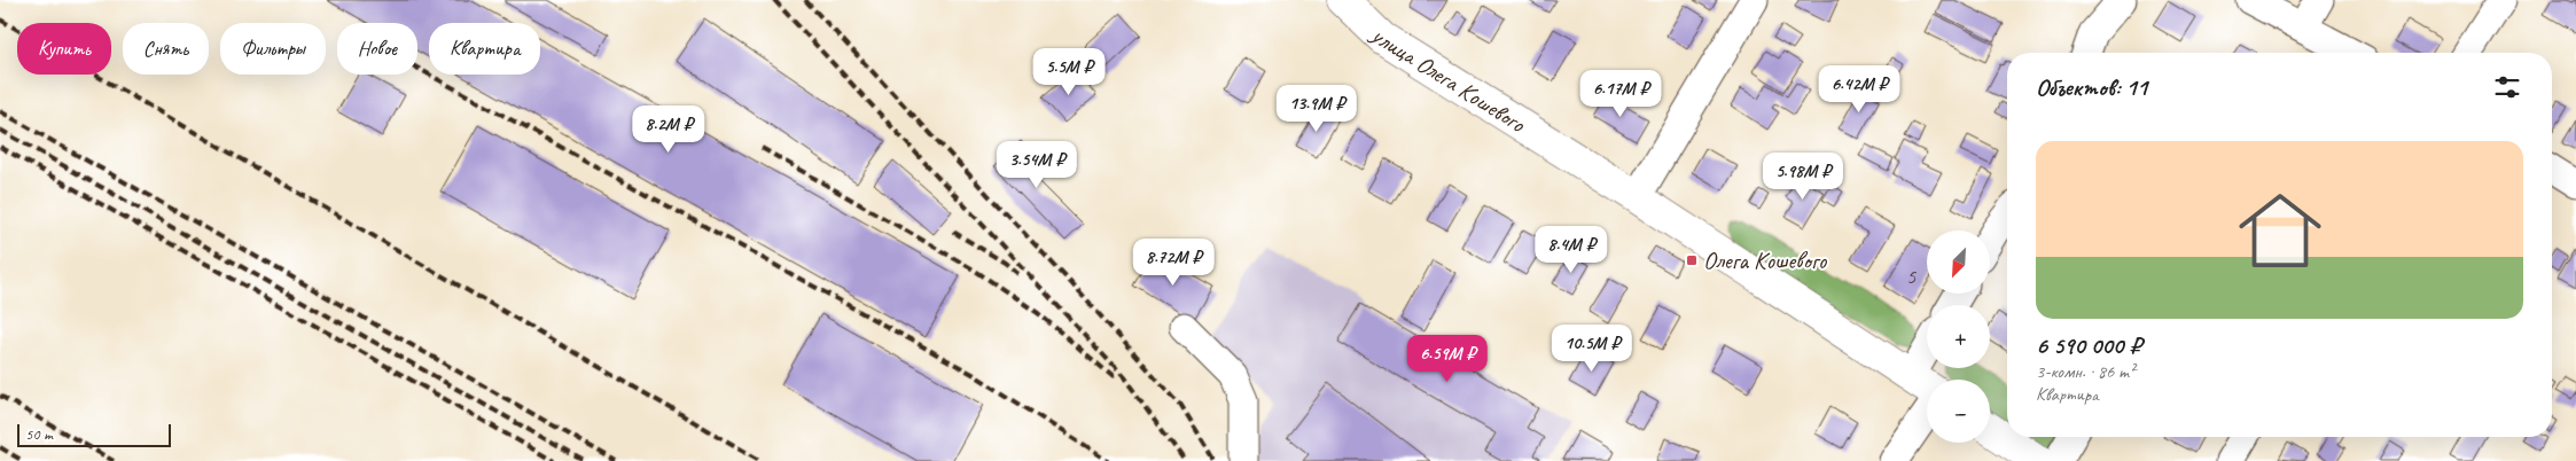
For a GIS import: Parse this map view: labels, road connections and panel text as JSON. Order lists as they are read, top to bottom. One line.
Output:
{"streets":{"main road":["улица Олега Кошевого"]},"places":{"transit":["Олега Кошевого"]},"house_numbers":["5"],"scale_bar":"50 m","north":"bottom left","page":{"chip":["Купить","Снять","Фильтры","Новое","Квартира"],"price":["5.5M ₽","6.42M ₽","6.17M ₽","13.9M ₽","8.2M ₽","3.54M ₽","5.98M ₽","8.4M ₽","8.72M ₽","10.5M ₽","6.59M ₽"],"heading":"Объектов: 11","list":[{"name":"6 590 000 ₽","note":"3-комн. · 86 m² · Квартира"}],"map_buttons":["+","−"],"scale":"50 m"}}
